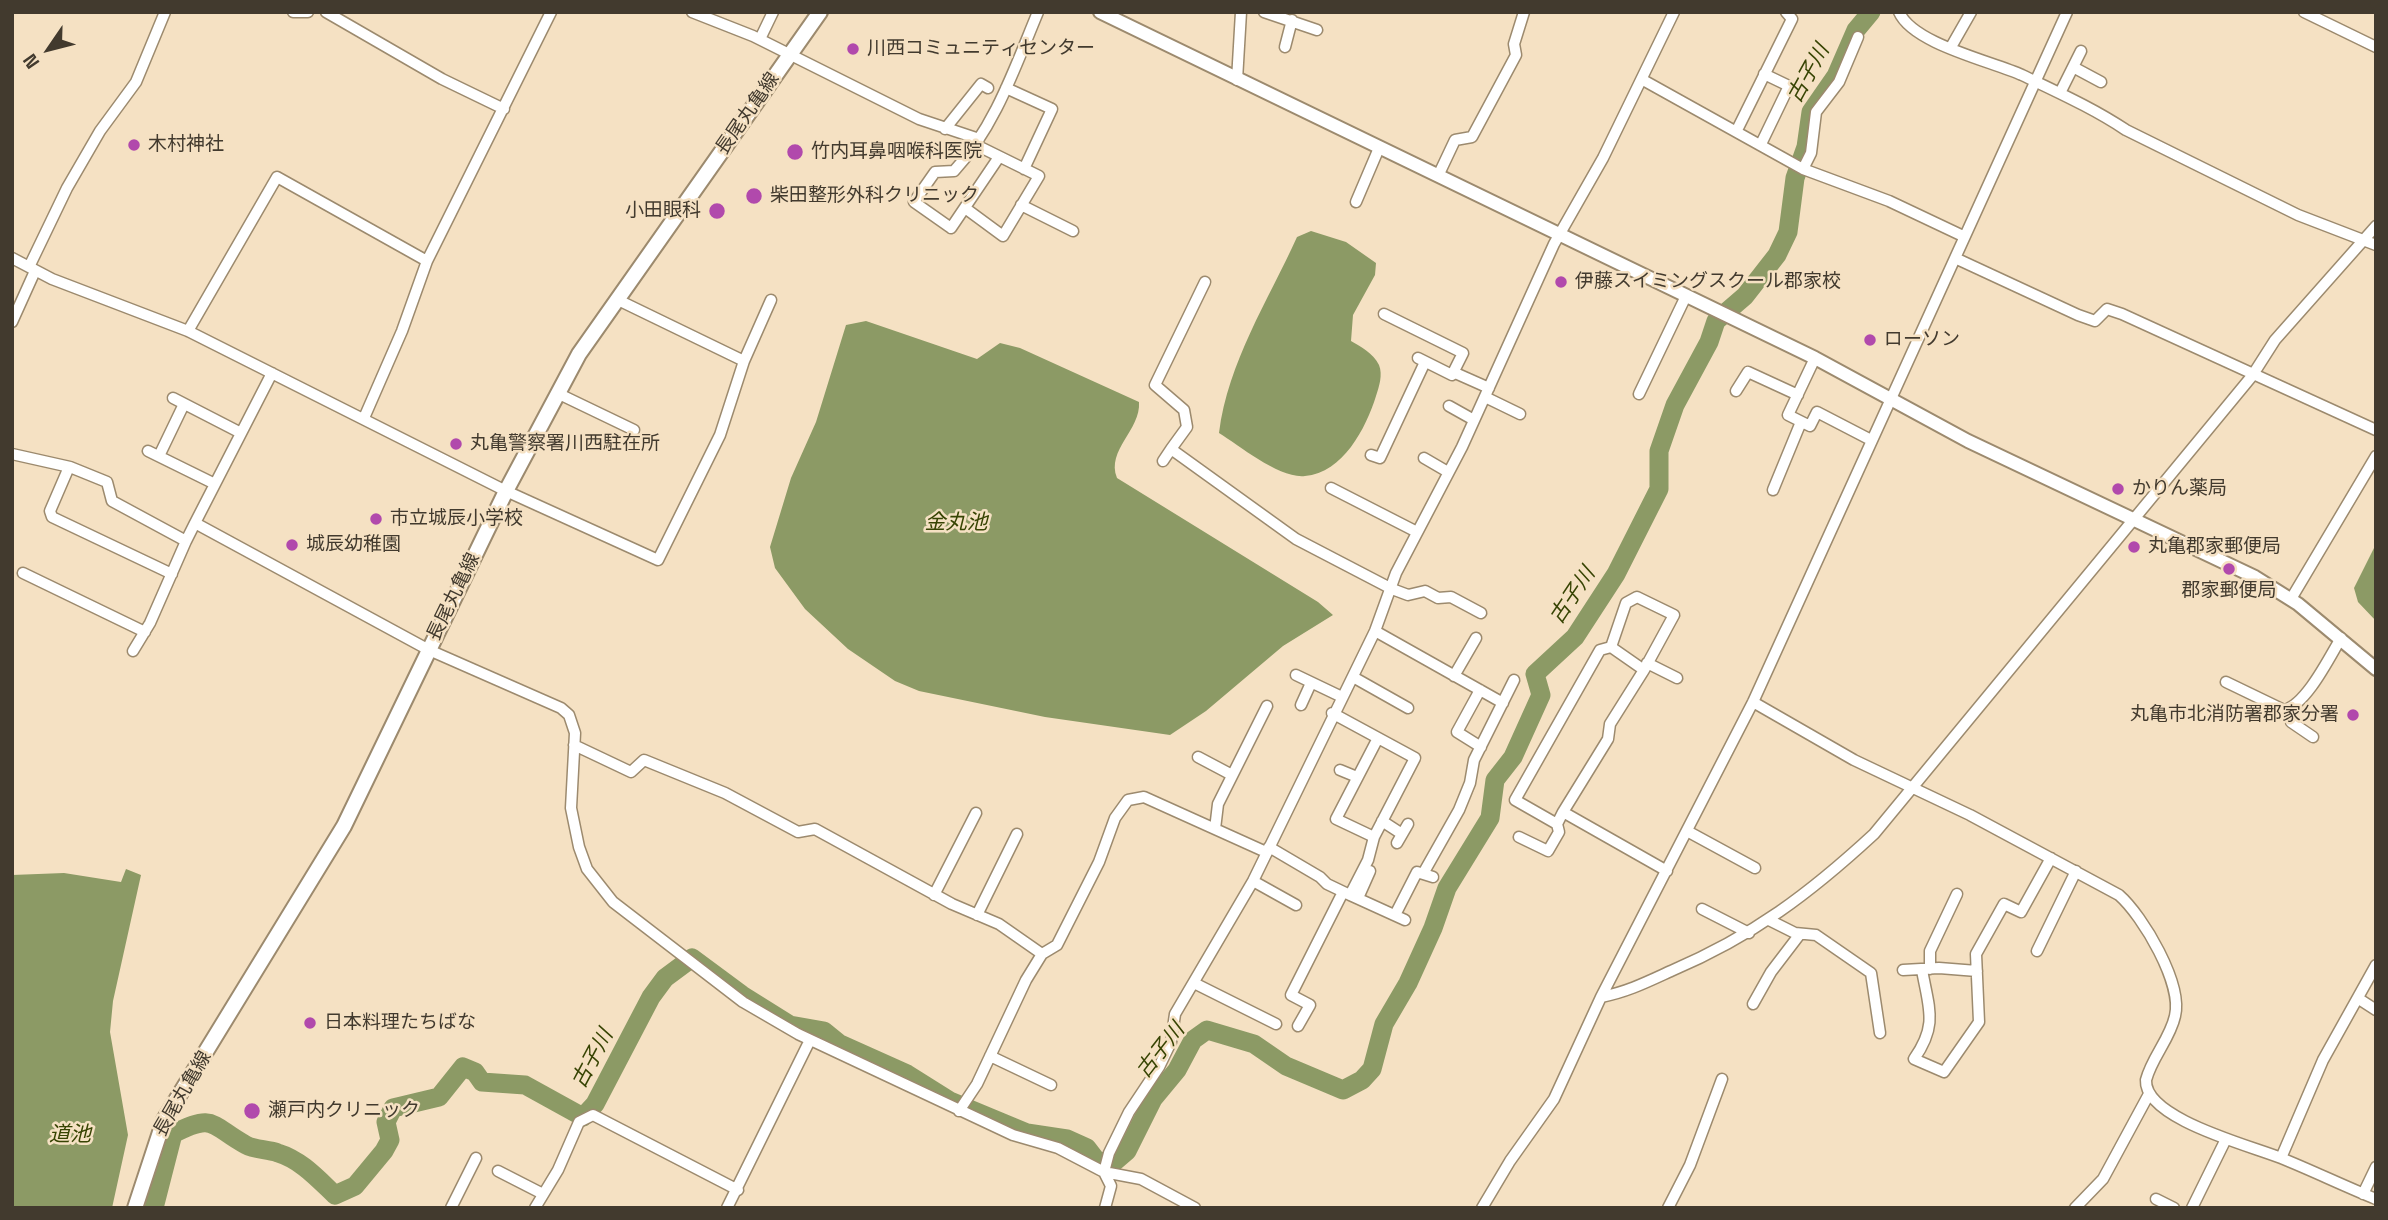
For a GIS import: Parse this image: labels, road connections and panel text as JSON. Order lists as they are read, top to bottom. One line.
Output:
{"streets":{"main road":["長尾丸亀線"]},"water":["古子川","金丸池","道池"],"places":["川西コミュニティセンター","木村神社","竹内耳鼻咽喉科医院","柴田整形外科クリニック","小田眼科","伊藤スイミングスクール郡家校","ローソン","丸亀警察署川西駐在所","かりん薬局","市立城辰小学校","城辰幼稚園","丸亀郡家郵便局","郡家郵便局","丸亀市北消防署郡家分署","日本料理たちばな","瀬戸内クリニック"],"north":"bottom left"}
